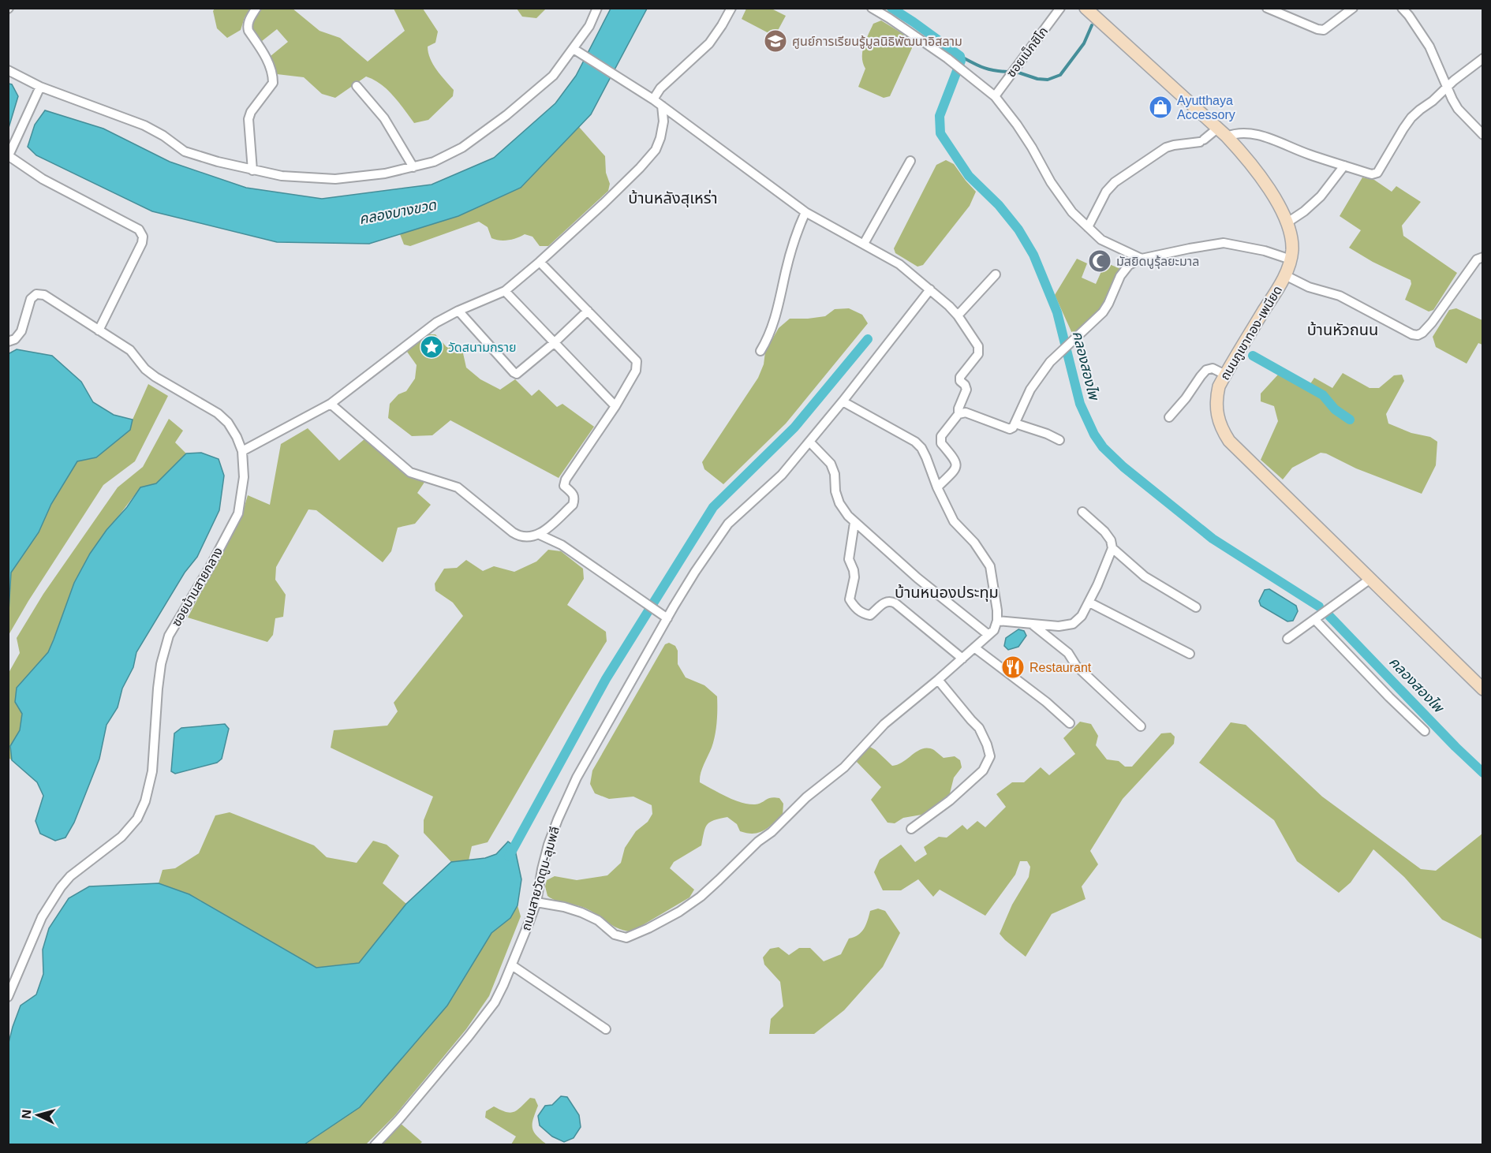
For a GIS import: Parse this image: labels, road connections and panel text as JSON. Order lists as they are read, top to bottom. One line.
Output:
{"streets":{"street":["ซอยเม็กซิโก","ถนนภูเขาทอง-เพนียด","ซอยบ้านสายกลาง","ถนนสายวัดตูม-ลุมพลี"]},"districts":["บ้านหลังสุเหร่า","บ้านหัวถนน","บ้านหนองประทุม"],"water":["คลองบางขวด","คลองสองไพ"],"places":{"school or university":["ศูนย์การเรียนรู้มูลนิธิพัฒนาอิสลาม"],"shop":["Ayutthaya Accessory"],"mosque":["มัสยิดนูรุ้ลยะมาล"],"place":["วัดสนามกราย"],"restaurant":["Restaurant"]},"north":"left"}
